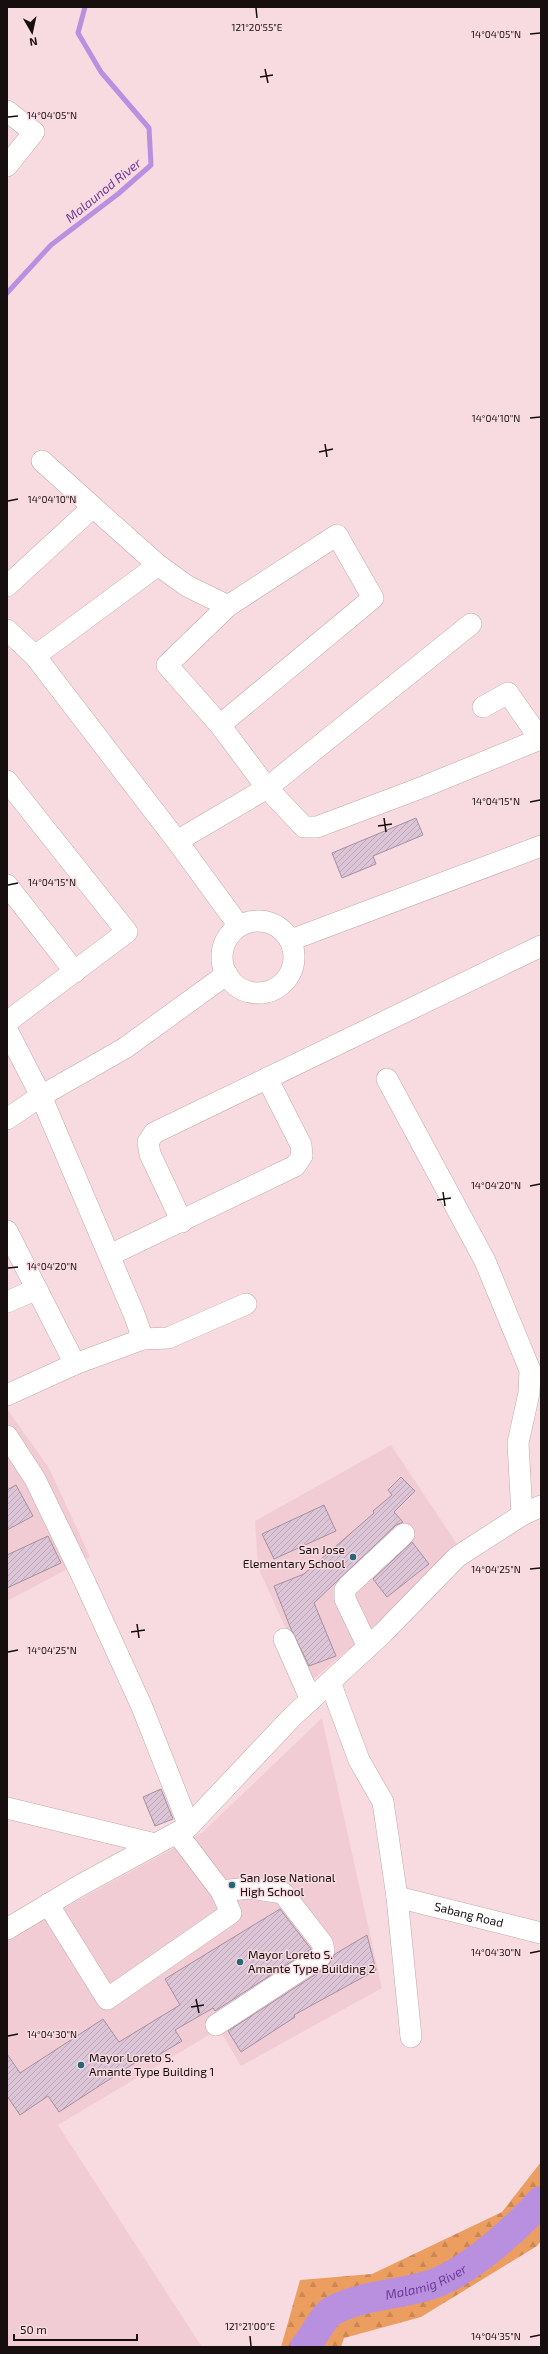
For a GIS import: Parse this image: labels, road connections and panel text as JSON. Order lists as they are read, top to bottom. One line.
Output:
{"streets":{"street":["Sabang Road"]},"water":["Malaunod River","Malamig River"],"places":["San Jose Elementary School","San Jose National High School","Mayor Loreto S. Amante Type Building 2","Mayor Loreto S. Amante Type Building 1"],"scale_bar":"50 m","north":"bottom","coordinates":["121°20'55\"E","14°04'05\"N","14°04'10\"N","14°04'15\"N","14°04'20\"N","14°04'25\"N","14°04'30\"N","121°21'00\"E","14°04'35\"N"]}
